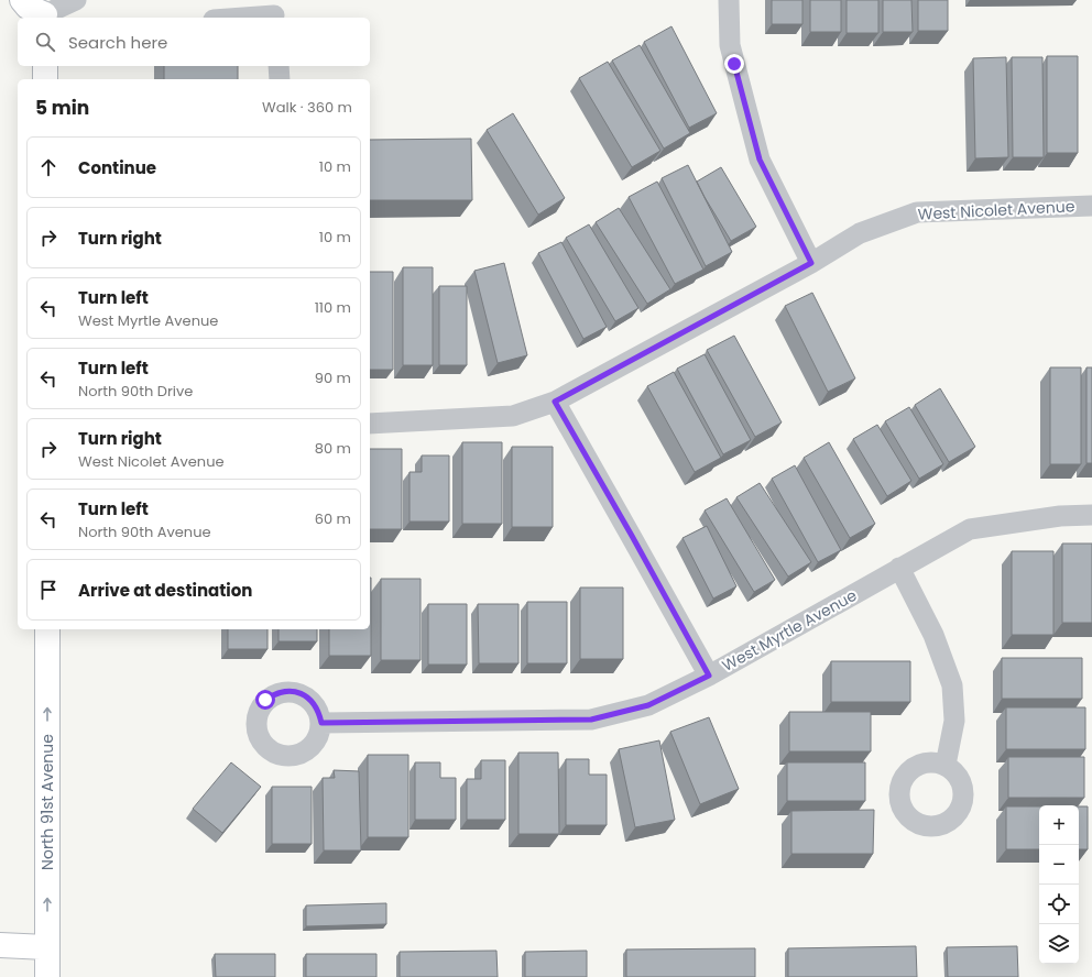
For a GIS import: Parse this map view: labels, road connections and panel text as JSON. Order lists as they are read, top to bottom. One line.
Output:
{"streets":{"main road":["North 91st Avenue"],"street":["West Nicolet Avenue","West Myrtle Avenue"]},"one_way":["North 91st Avenue"],"page":{"search":"Search here","heading":["5 min","Walk · 360 m"],"list":[["Continue","10 m"],["Turn right","10 m"],["Turn left","West Myrtle Avenue","110 m"],["Turn left","North 90th Drive","90 m"],["Turn right","West Nicolet Avenue","80 m"],["Turn left","North 90th Avenue","60 m"],"Arrive at destination"],"map_buttons":["+","−"]}}
